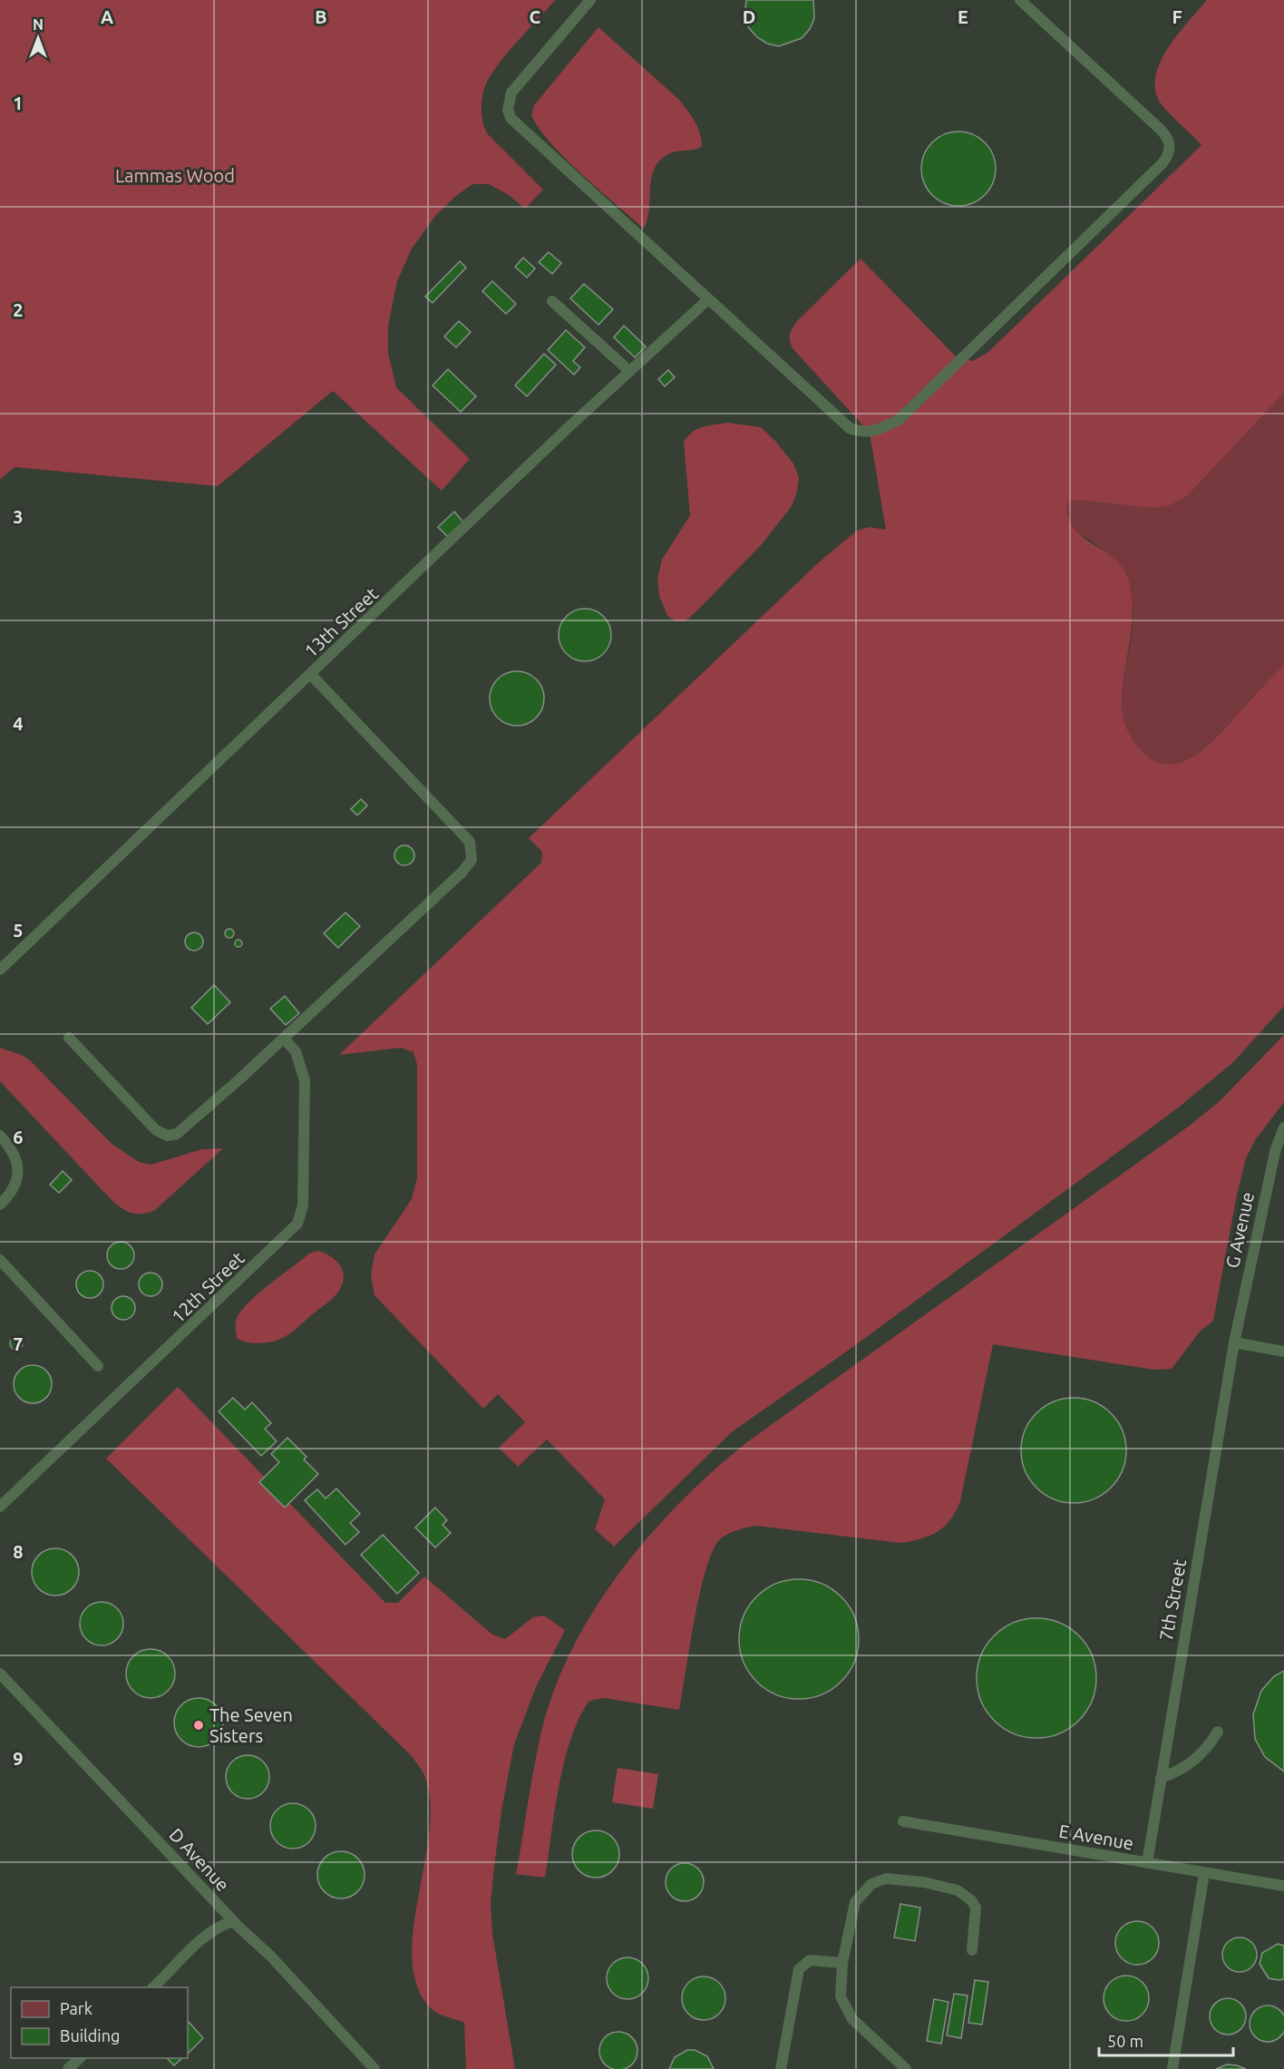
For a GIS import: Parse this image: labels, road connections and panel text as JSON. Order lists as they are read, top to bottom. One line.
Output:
{"streets":{"lane":["13th Street","G Avenue","12th Street","7th Street","E Avenue","D Avenue"]},"crossings":[["G Avenue","7th Street"],["7th Street","E Avenue"]],"parks":["Lammas Wood"],"places":["The Seven Sisters"],"legend":["Park","Building"],"scale_bar":"50 m","north":"top","grid":{"columns":["A","B","C","D","E","F"],"rows":["1","2","3","4","5","6","7","8","9"]}}
